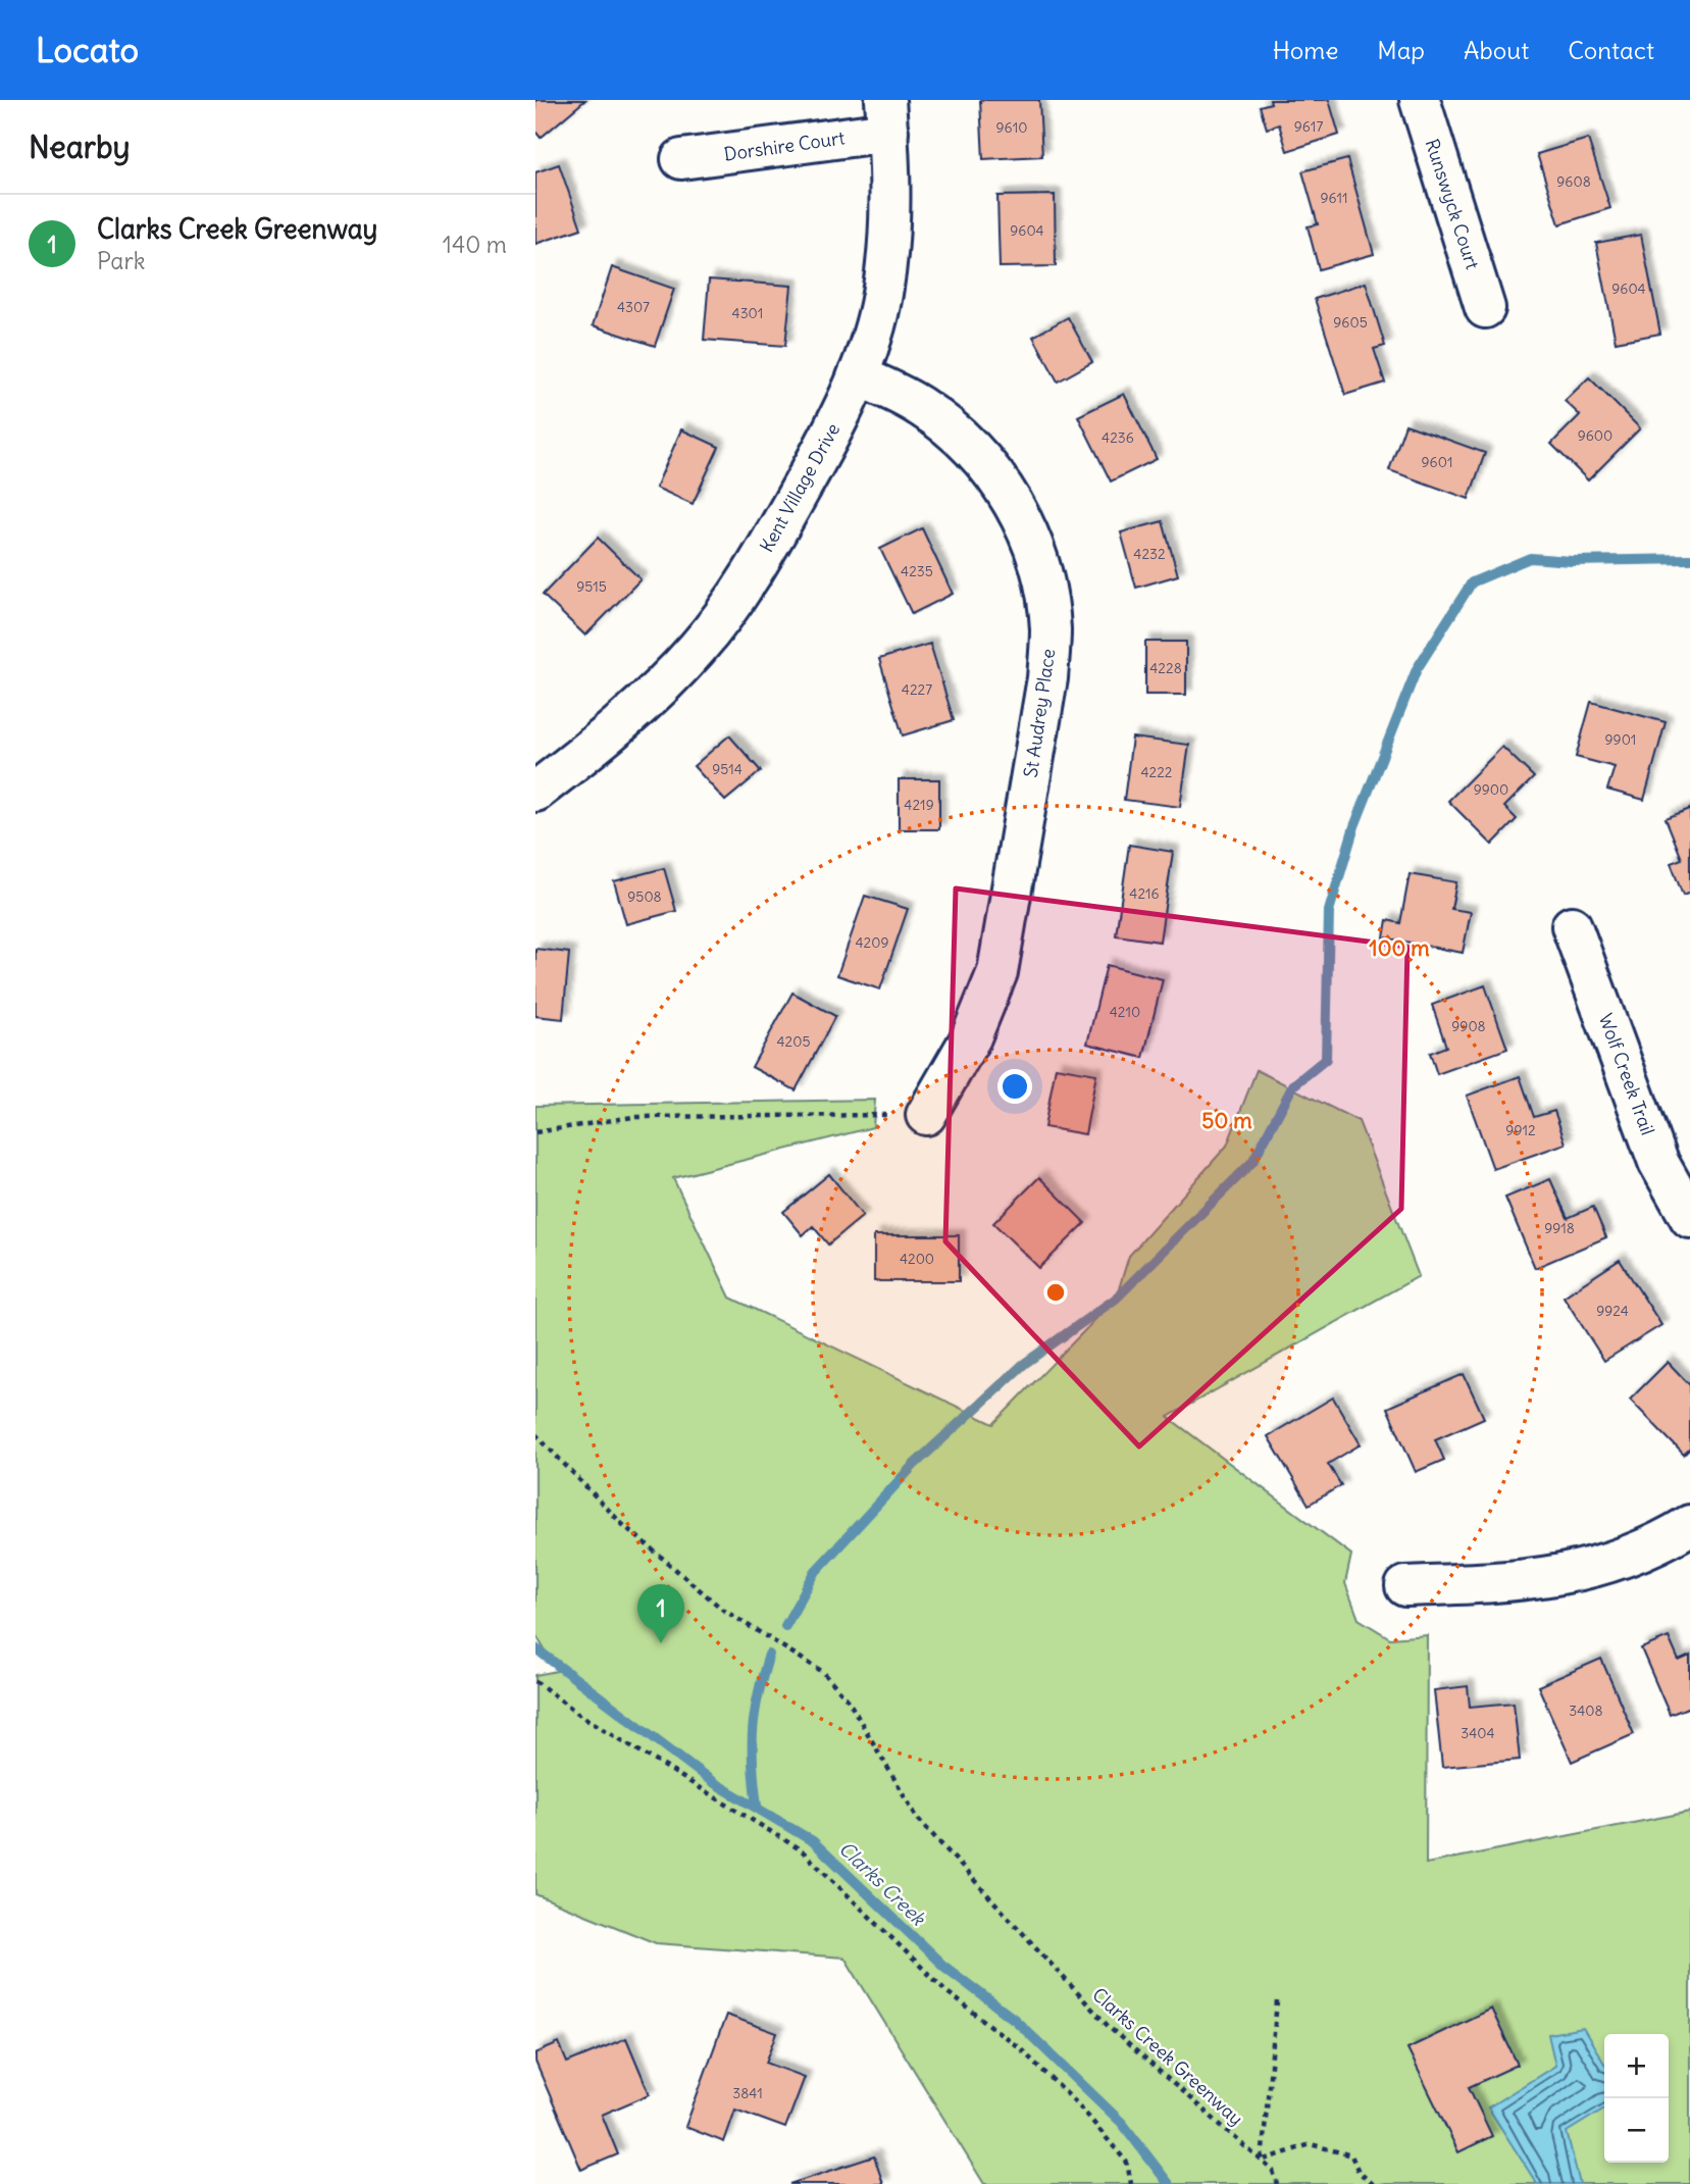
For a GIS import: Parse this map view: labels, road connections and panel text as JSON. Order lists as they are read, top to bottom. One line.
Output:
{"streets":{"street":["Dorshire Court","Runswyck Court","Kent Village Drive","St Audrey Place","Wolf Creek Trail"],"path":["Clarks Creek Greenway"]},"crossings":[["Dorshire Court","Kent Village Drive"],["Kent Village Drive","St Audrey Place"]],"water":["Clarks Creek"],"house_numbers":["9617","9610","9608","9611","9604","9604","4307","4301","9605","9600","4236","9601","4232","4235","9515","4228","4227","9901","9514","4222","9900","4219","4216","9508","4209","4210","9908","4205","9912","9918","4200","9924","3408","3404","3841"],"page":{"header":"Locato","nav":["Home","Map","About","Contact"],"heading":"Nearby","list":[{"mark":"1","name":"Clarks Creek Greenway","note":"Park","value":"140 m"}],"pins":"1","map_buttons":["+","−"]},"rings":["100 m","50 m"]}
